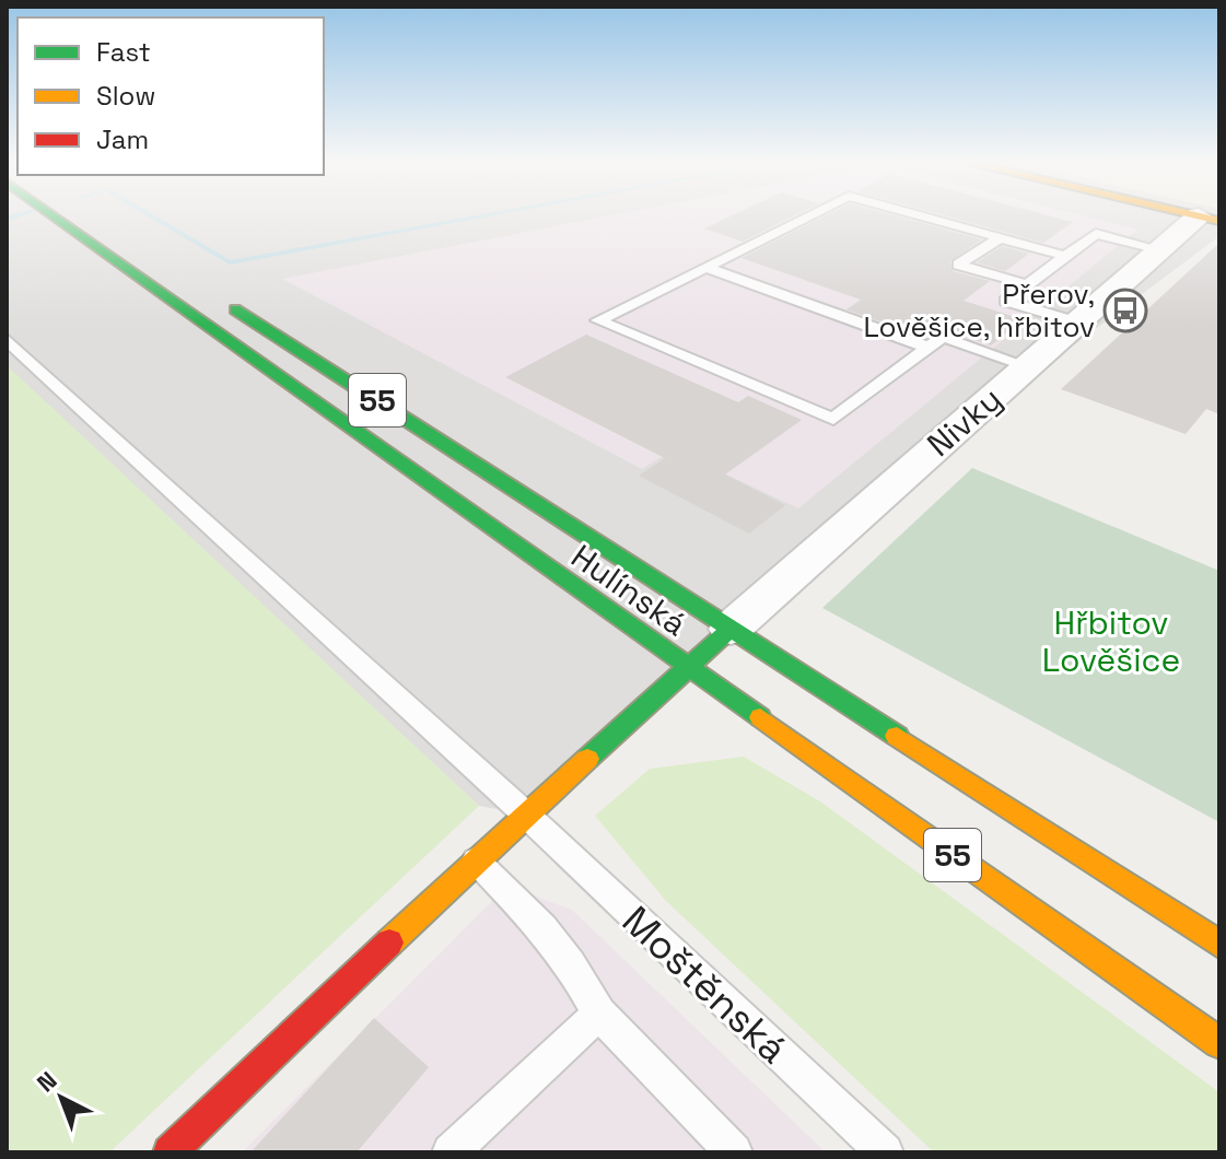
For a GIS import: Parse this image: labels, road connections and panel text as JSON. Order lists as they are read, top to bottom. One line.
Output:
{"streets":{"main road":["55","Hulínská"],"street":["Nivky"],"lane":["Moštěnská"]},"crossings":[["Nivky","Hulínská"]],"parks":["Hřbitov Lověšice"],"places":{"bus stop":["Přerov, Lověšice, hřbitov"]},"legend":["Fast","Slow","Jam"],"north":"top left"}
